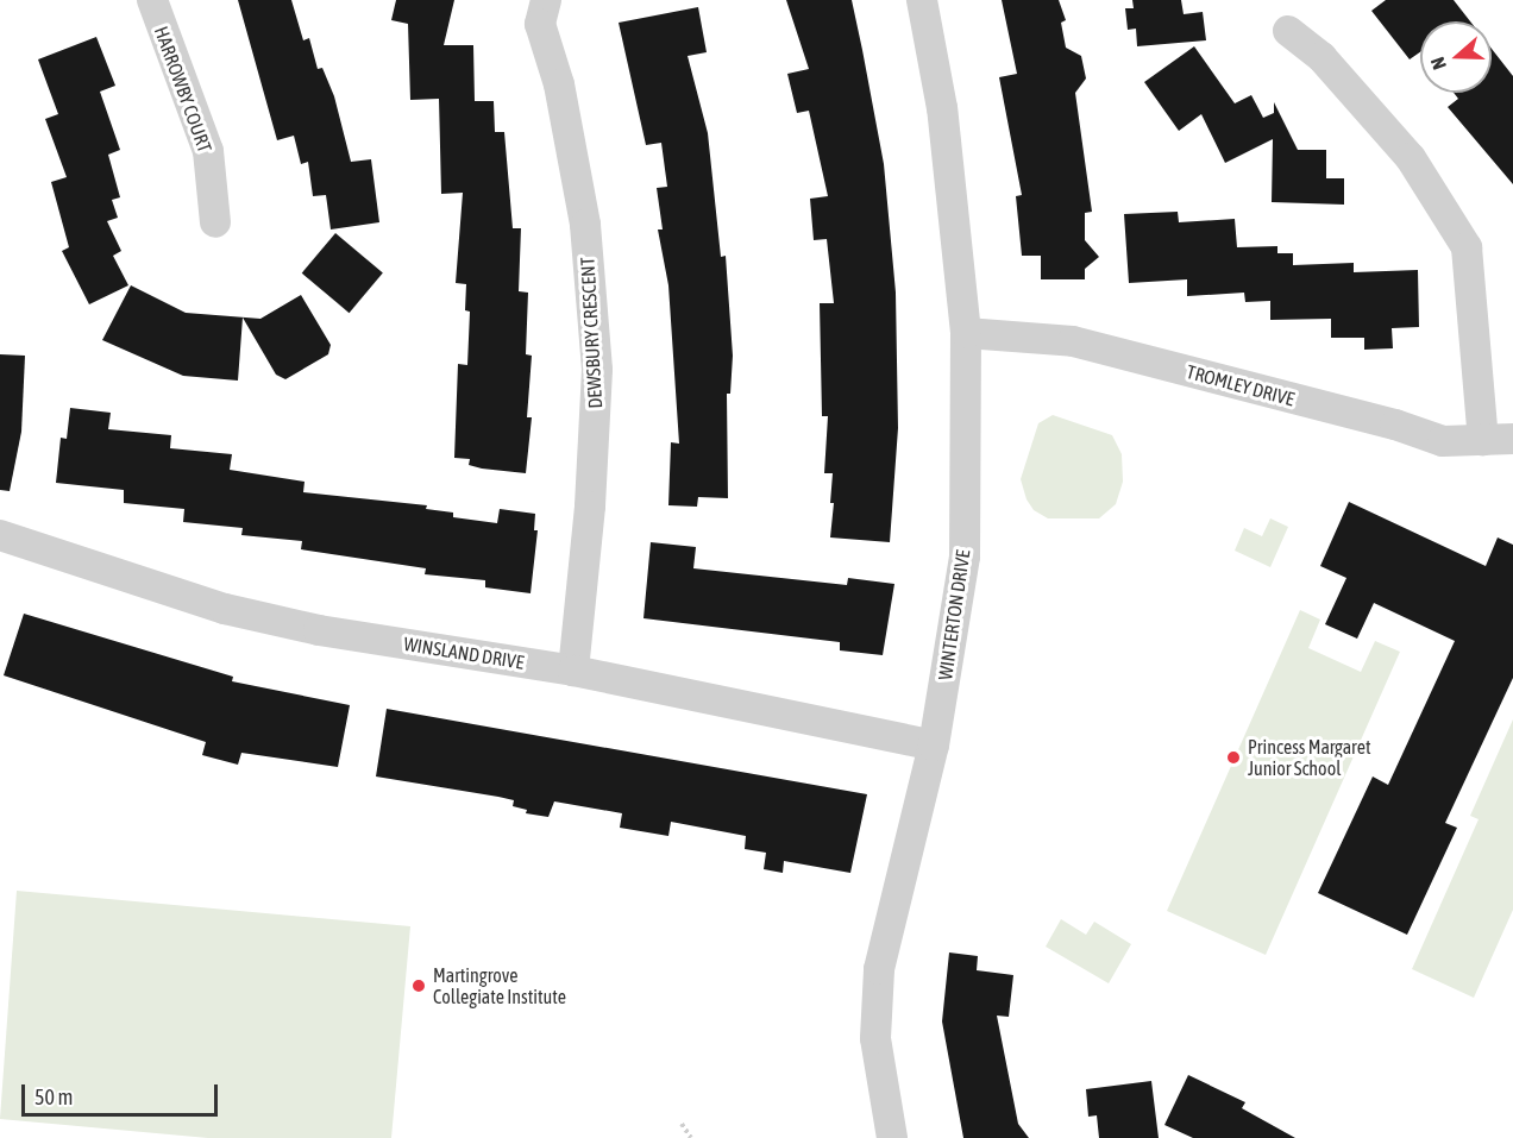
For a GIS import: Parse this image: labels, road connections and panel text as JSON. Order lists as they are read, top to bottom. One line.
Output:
{"streets":{"street":["HARROWBY COURT","DEWSBURY CRESCENT","TROMLEY DRIVE","WINTERTON DRIVE","WINSLAND DRIVE"]},"crossings":[["DEWSBURY CRESCENT","WINSLAND DRIVE"],["TROMLEY DRIVE","WINTERTON DRIVE"],["WINTERTON DRIVE","WINSLAND DRIVE"]],"places":["Princess Margaret Junior School","Martingrove Collegiate Institute"],"scale_bar":"50 m","north":"left"}
